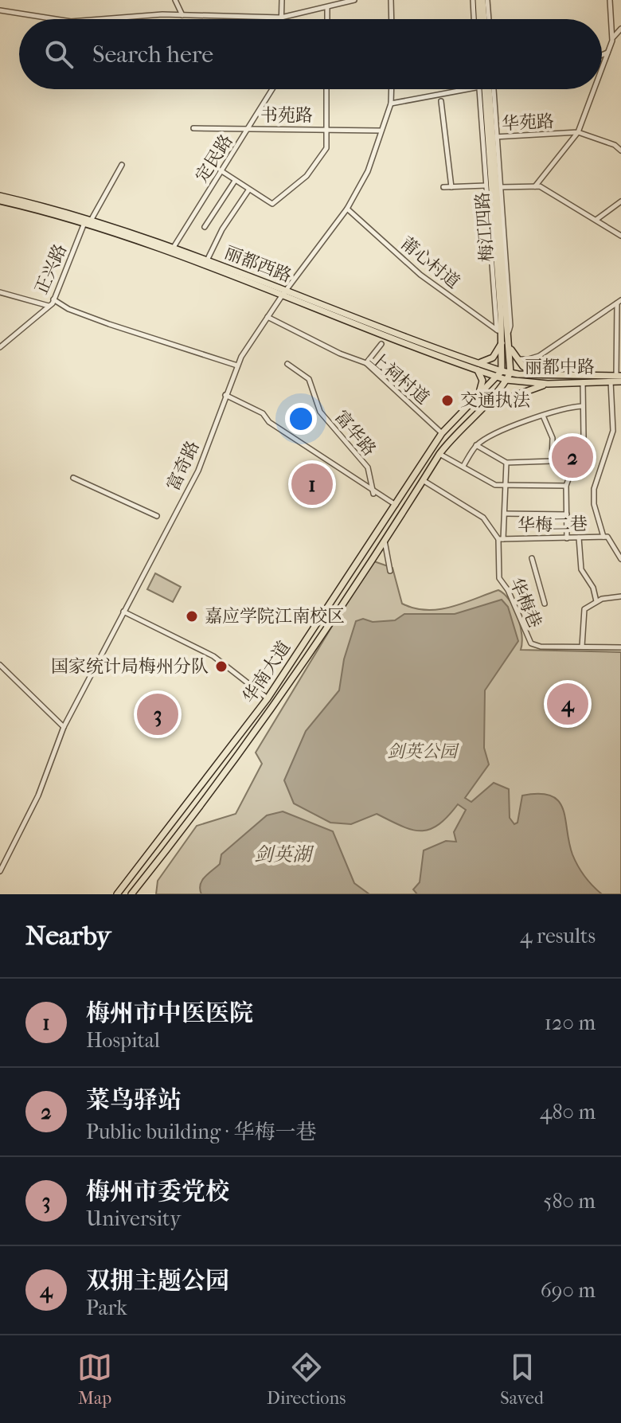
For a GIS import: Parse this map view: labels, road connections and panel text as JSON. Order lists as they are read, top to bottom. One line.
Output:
{"streets":{"main road":["梅江四路","丽都西路","丽都中路","华南大道"],"street":["书苑路","华苑路","定民路","莆心村道","正兴路","上祠村道","富华路","富奇路","华梅二巷","华梅巷"]},"crossings":[["书苑路","定民路"],["书苑路","富奇路"],["华苑路","梅江四路"],["定民路","丽都西路"],["梅江四路","莆心村道"],["梅江四路","丽都西路"],["梅江四路","丽都中路"],["梅江四路","华南大道"],["莆心村道","富奇路"],["丽都西路","正兴路"],["丽都西路","丽都中路"],["丽都西路","富奇路"],["丽都西路","华南大道"],["丽都中路","华南大道"],["上祠村道","富奇路"],["上祠村道","华南大道"],["华梅二巷","华梅巷"]],"water":["剑英湖"],"parks":["剑英公园"],"places":["交通执法","嘉应学院江南校区","国家统计局梅州分队"],"page":{"search":"Search here","pins":["2","1","4","3"],"heading":["Nearby","4 results"],"list":[{"mark":"1","name":"梅州市中医医院","note":"Hospital","value":"120 m"},{"mark":"2","name":"菜鸟驿站","note":"Public building · 华梅一巷","value":"480 m"},{"mark":"3","name":"梅州市委党校","note":"University","value":"580 m"},{"mark":"4","name":"双拥主题公园","note":"Park","value":"690 m"}],"nav":["Map","Directions","Saved"]}}
